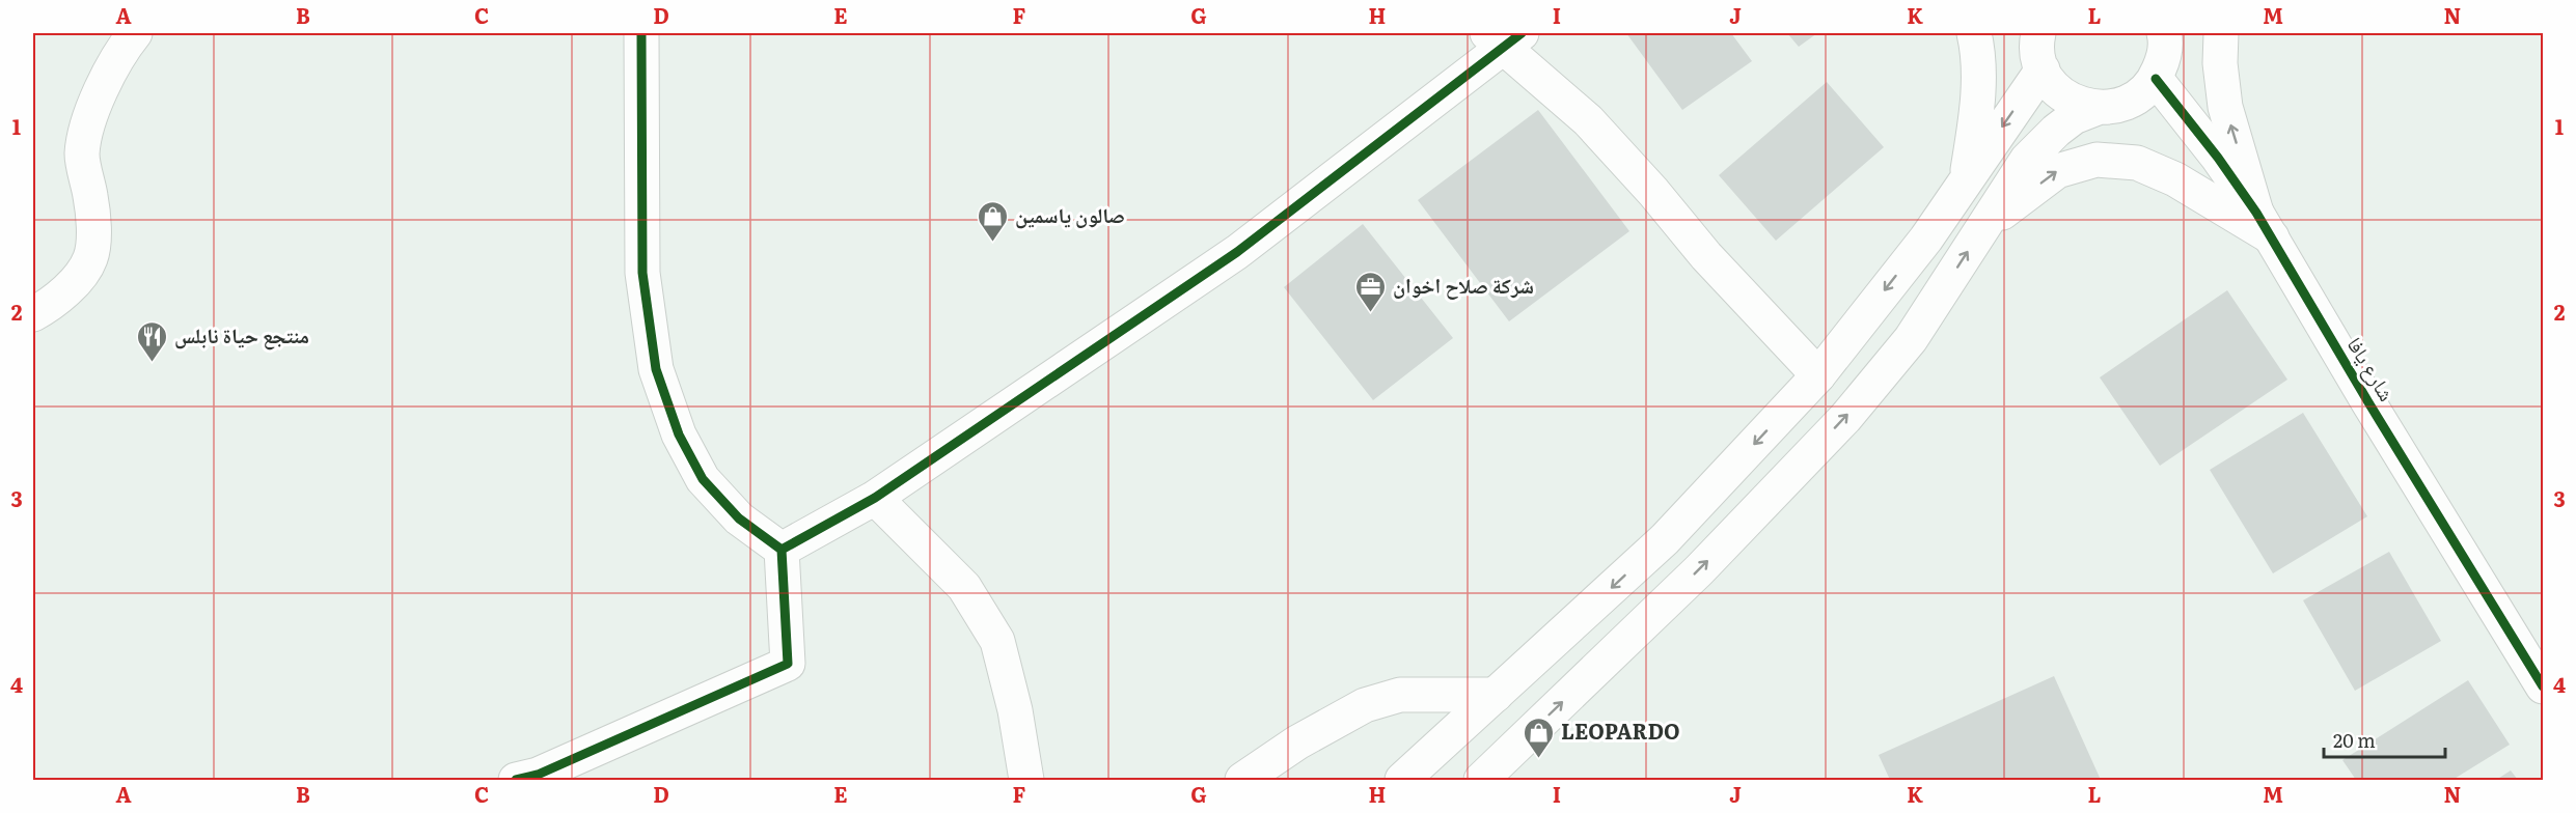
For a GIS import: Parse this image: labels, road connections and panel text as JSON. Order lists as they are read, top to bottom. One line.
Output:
{"streets":{"street":["شارع يافا"]},"places":{"shop":["صالون ياسمين","LEOPARDO"],"office":["شركة صلاح اخوان"],"restaurant":["منتجع حياة نابلس"]},"scale_bar":"20 m","grid":{"columns":["A","B","C","D","E","F","G","H","I","J","K","L","M","N"],"rows":["1","2","3","4"]}}
